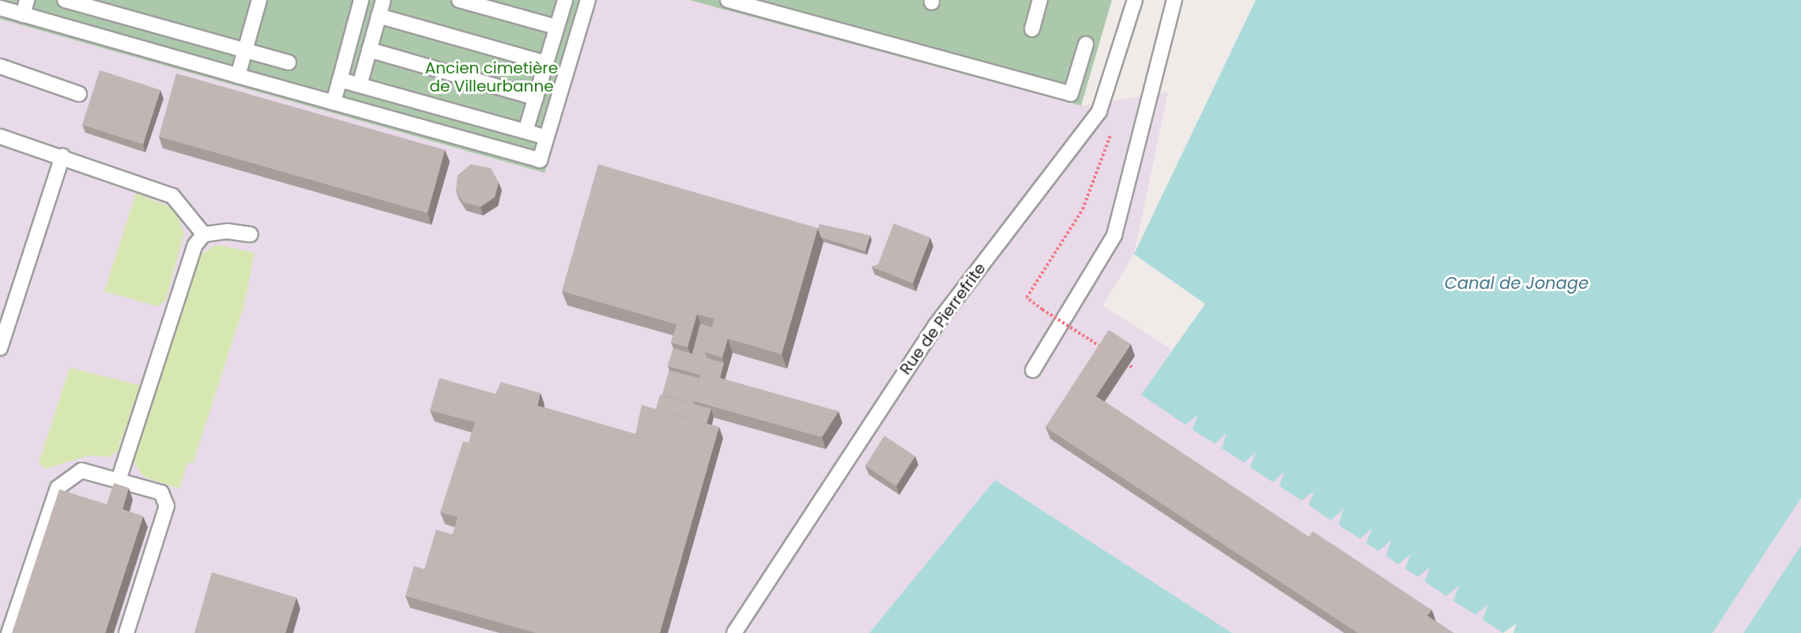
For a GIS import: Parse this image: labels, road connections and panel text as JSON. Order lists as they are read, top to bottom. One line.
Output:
{"streets":{"lane":["Rue de Pierrefrite"]},"water":["Canal de Jonage"],"parks":["Ancien cimetière de Villeurbanne"]}
